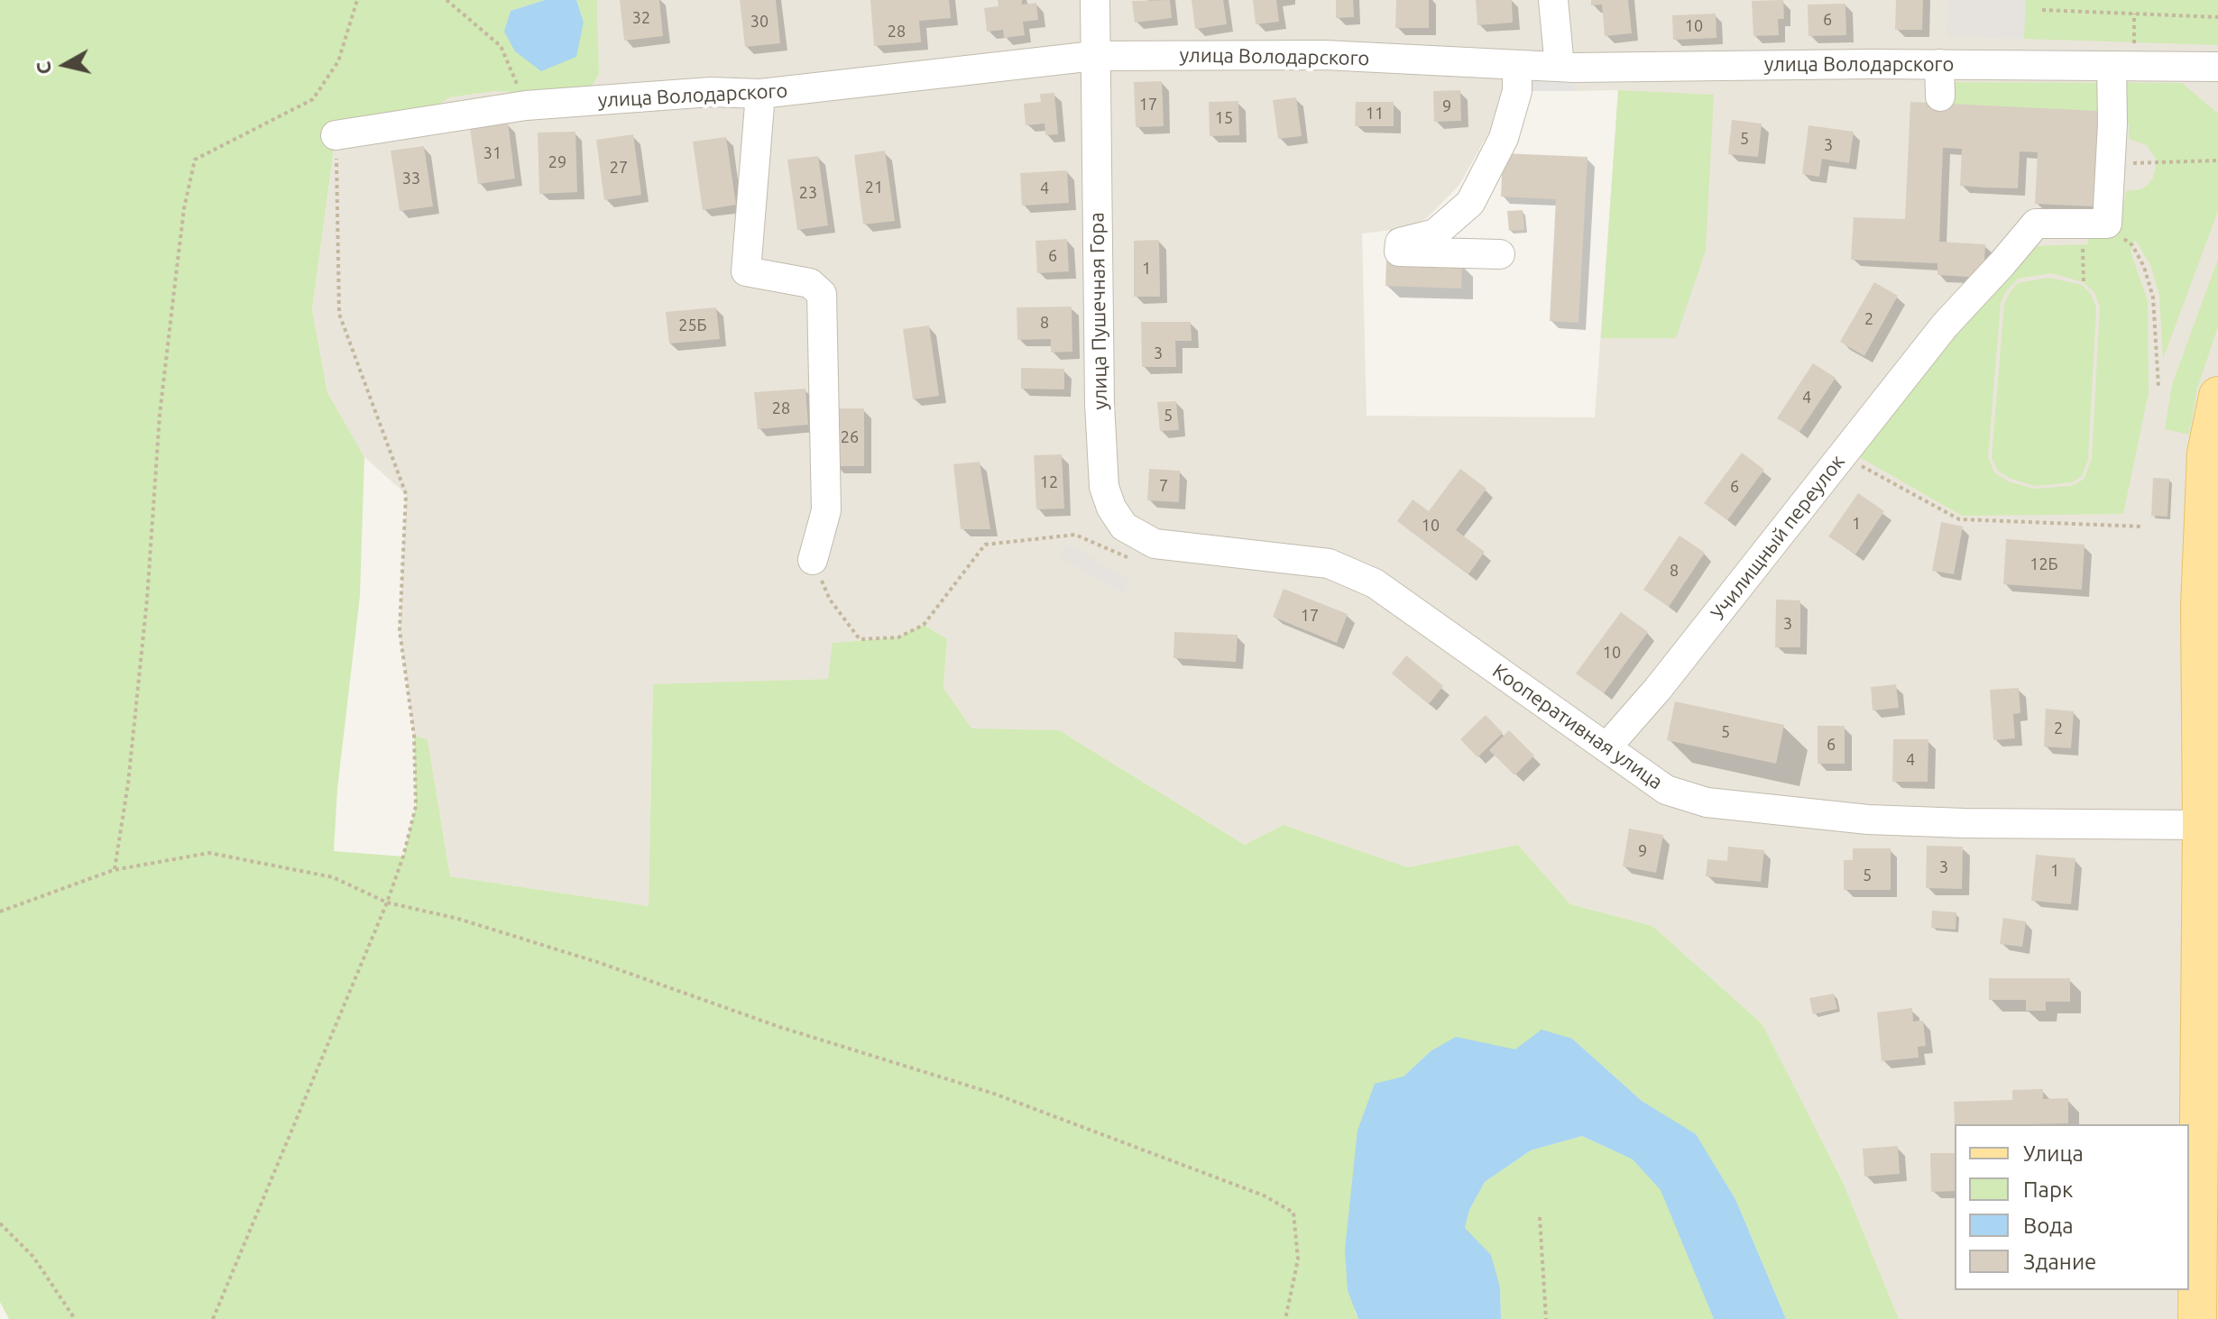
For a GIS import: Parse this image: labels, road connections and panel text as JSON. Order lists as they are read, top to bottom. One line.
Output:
{"streets":{"street":["улица Володарского","улица Пушечная Гора","Училищный переулок","Кооперативная улица"]},"crossings":[["улица Володарского","улица Пушечная Гора"],["улица Пушечная Гора","Кооперативная улица"],["Училищный переулок","Кооперативная улица"]],"house_numbers":["32","6","30","10","28","17","9","11","15","5","3","31","29","27","33","21","4","23","6","1","2","8","25Б","3","4","28","5","26","12","7","6","1","10","12Б","8","17","3","10","2","5","6","4","9","3","1","5"],"legend":["Улица","Парк","Вода","Здание"],"north":"left"}
